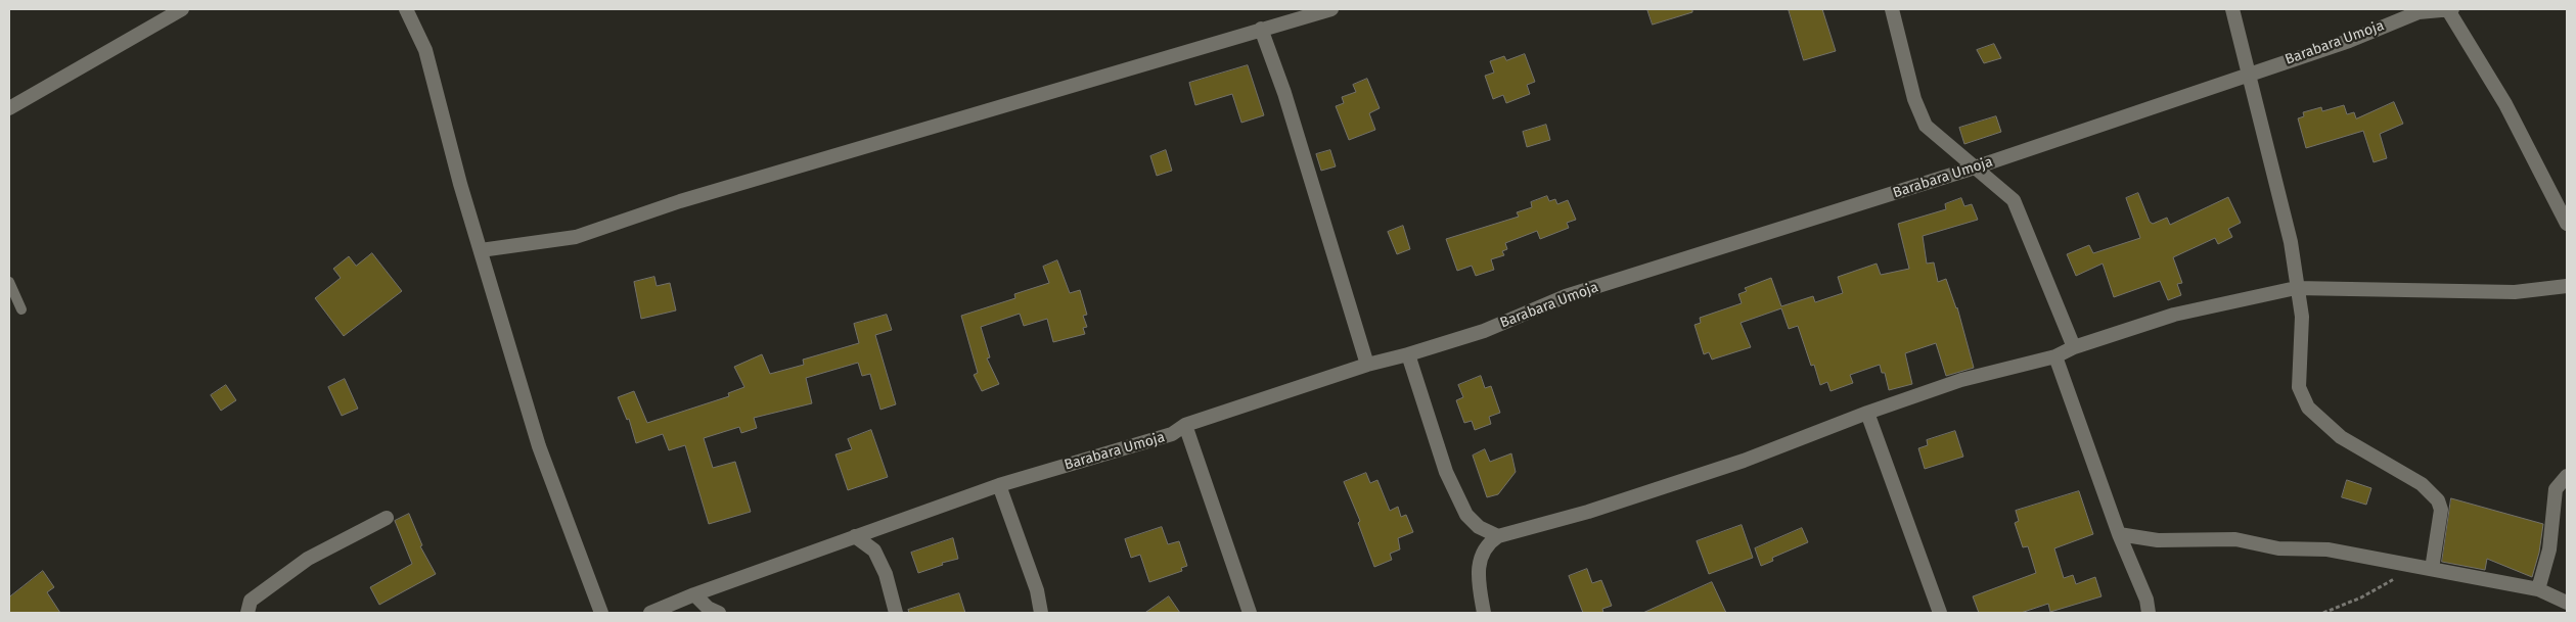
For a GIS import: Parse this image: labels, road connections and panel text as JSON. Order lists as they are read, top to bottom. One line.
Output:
{"streets":{"street":["Barabara Umoja"]}}
